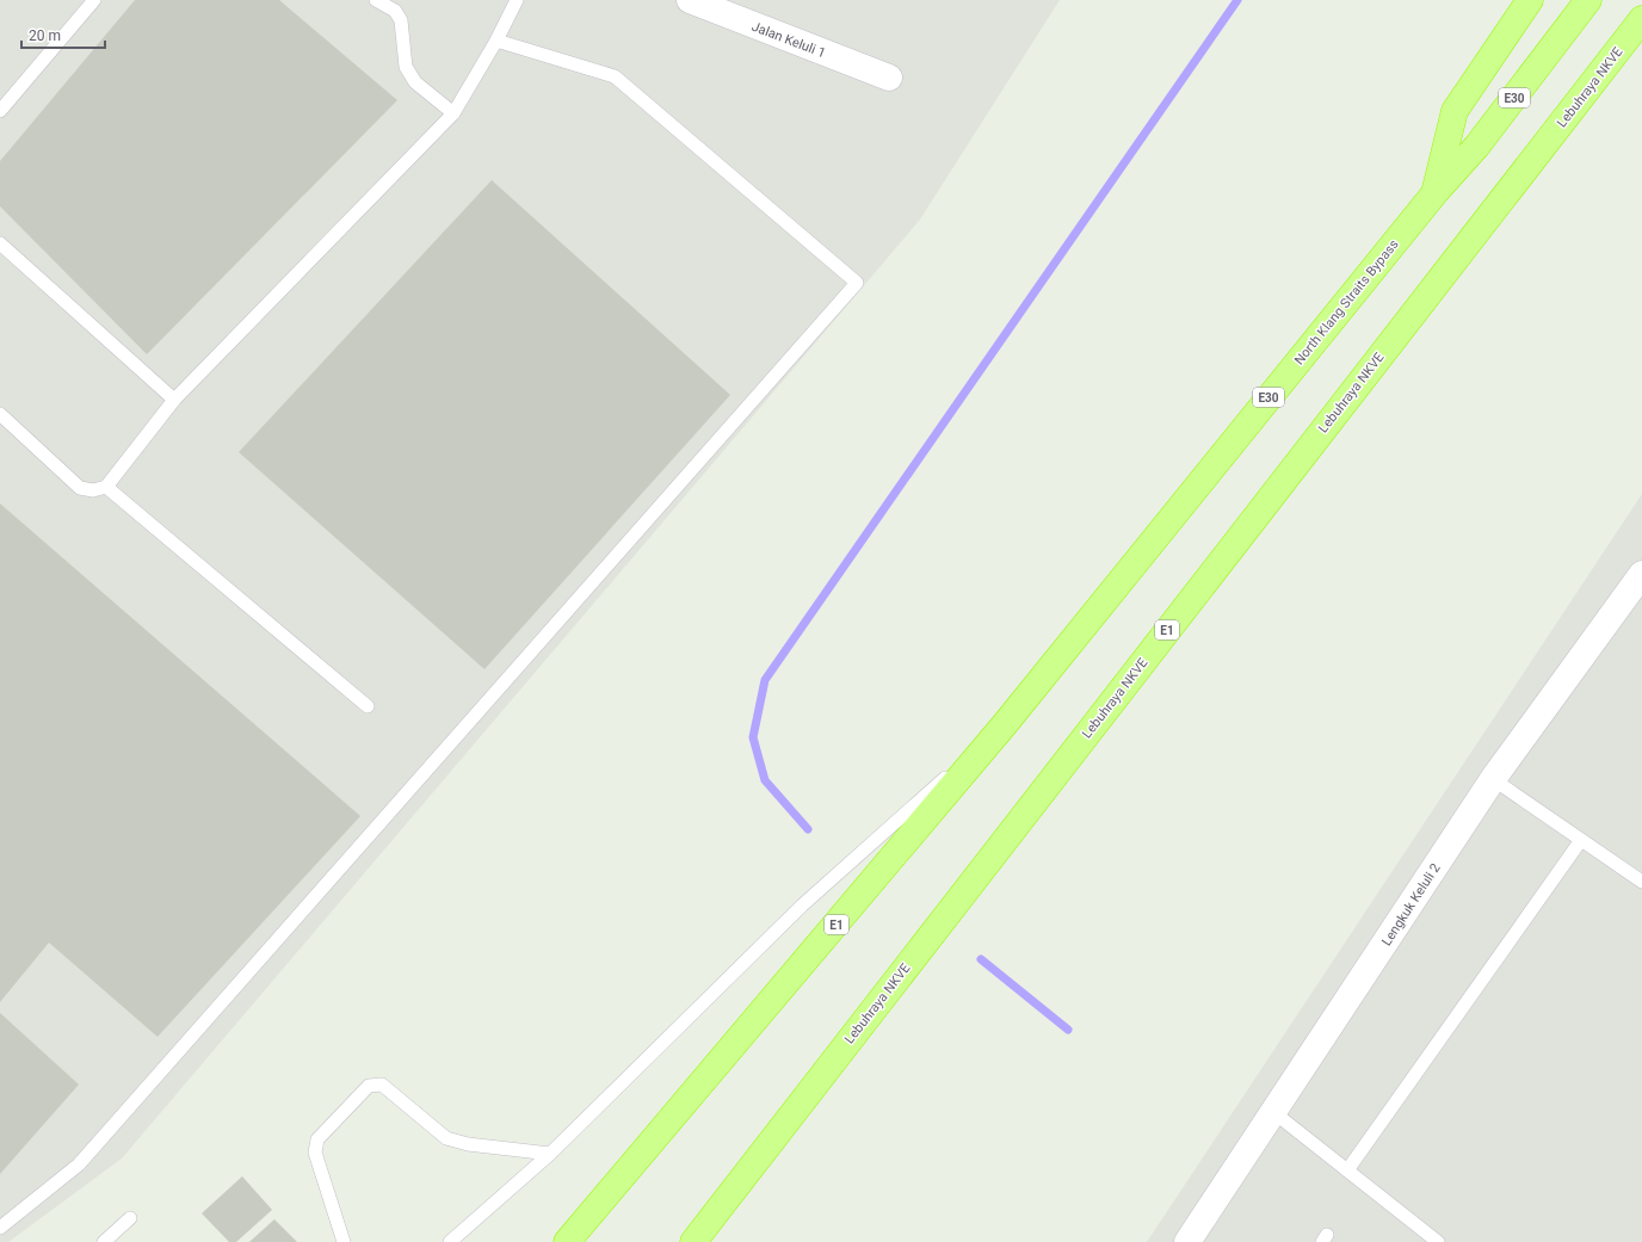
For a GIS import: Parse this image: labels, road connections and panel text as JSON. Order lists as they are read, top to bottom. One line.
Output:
{"streets":{"highway":["Lebuhraya NKVE","E30","North Klang Straits Bypass","E1"],"street":["Jalan Keluli 1","Lengkuk Keluli 2"]},"crossings":[["North Klang Straits Bypass","E1"]],"scale_bar":"20 m"}
